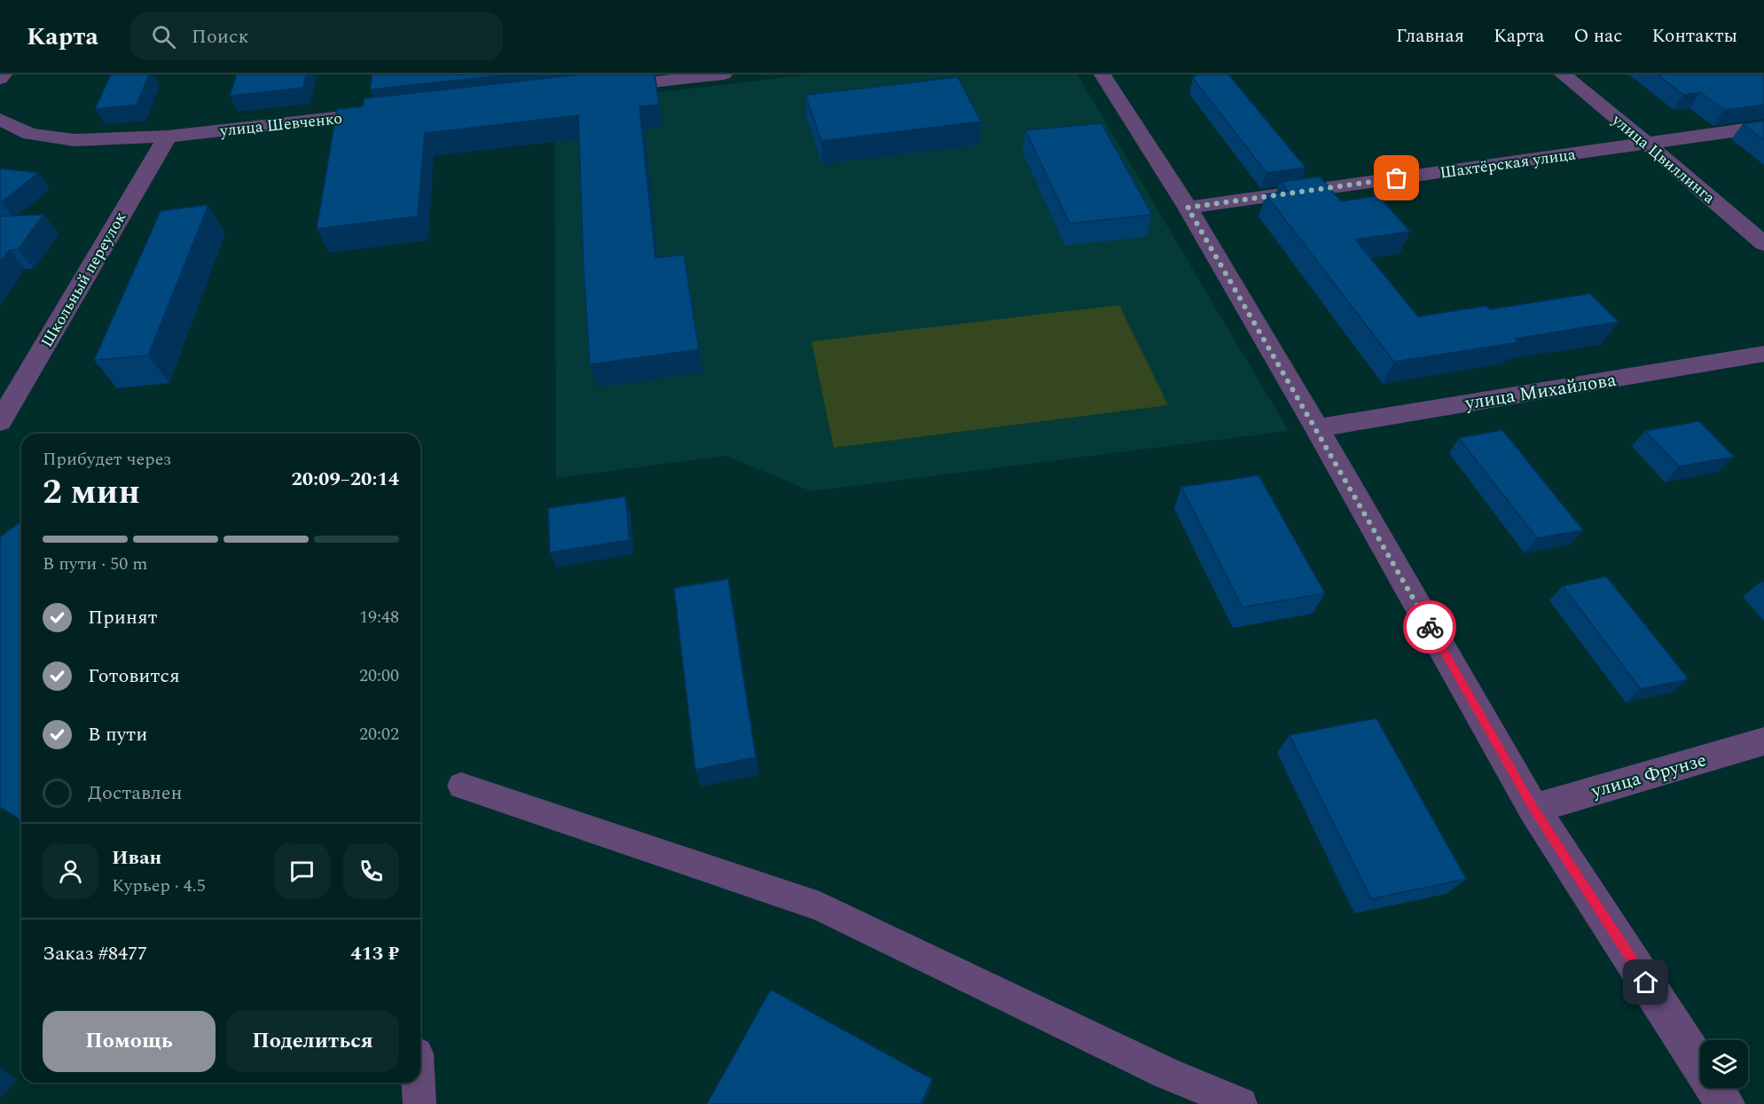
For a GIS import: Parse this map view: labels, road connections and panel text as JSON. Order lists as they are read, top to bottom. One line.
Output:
{"streets":{"street":["улица Шевченко","улица Цвиллинга","Шахтёрская улица","Школьный переулок","улица Михайлова","улица Фрунзе"]},"crossings":[["улица Шевченко","Школьный переулок"],["улица Цвиллинга","Шахтёрская улица"]],"page":{"header":"Карта","search":"Поиск","nav":["Главная","Карта","О нас","Контакты"],"heading":["2 мин","Прибудет через","20:09–20:14"],"panel":["Иван","Курьер · 4.5","Заказ #8477","413 ₽"],"bar":"В пути · 50 m","list":[["Принят","19:48"],["Готовится","20:00"],["В пути","20:02"],"Доставлен"],"buttons":["Помощь","Поделиться"]}}
